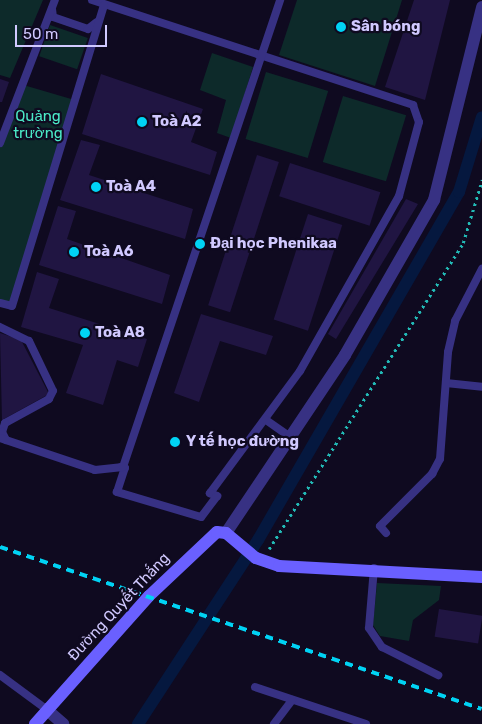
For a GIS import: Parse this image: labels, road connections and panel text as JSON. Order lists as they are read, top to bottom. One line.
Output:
{"streets":{"street":["Đường Quyết Thắng"]},"parks":["Quảng trường"],"places":["Sân bóng","Toà A2","Toà A4","Đại học Phenikaa","Toà A6","Toà A8","Y tế học đường"],"scale_bar":"50 m"}
